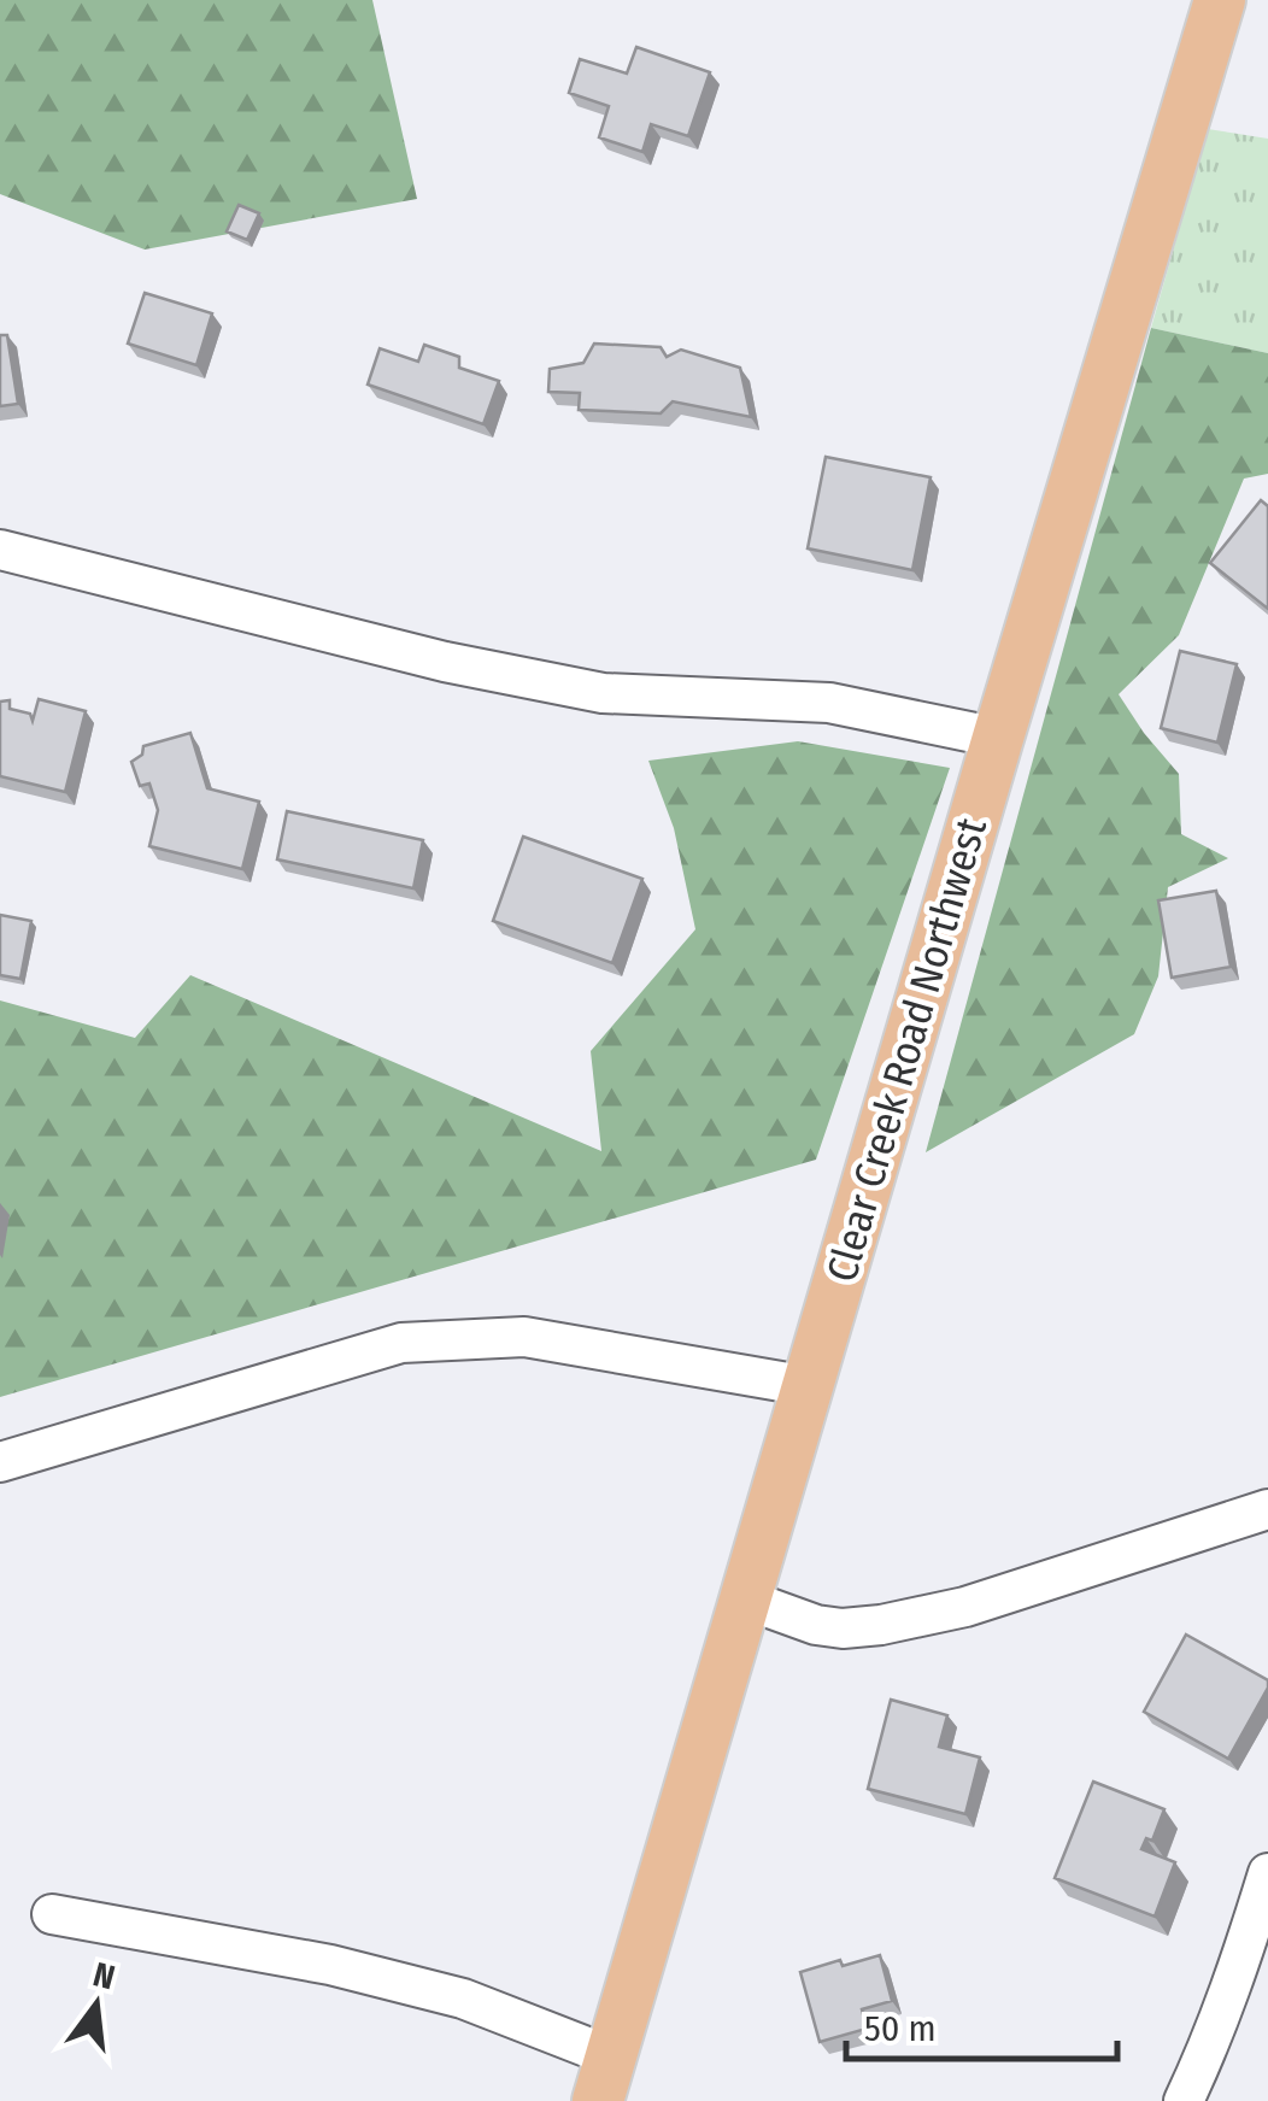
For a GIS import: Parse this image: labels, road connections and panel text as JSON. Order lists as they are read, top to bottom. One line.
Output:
{"streets":{"main road":["Clear Creek Road Northwest"]},"scale_bar":"50 m","north":"top"}
